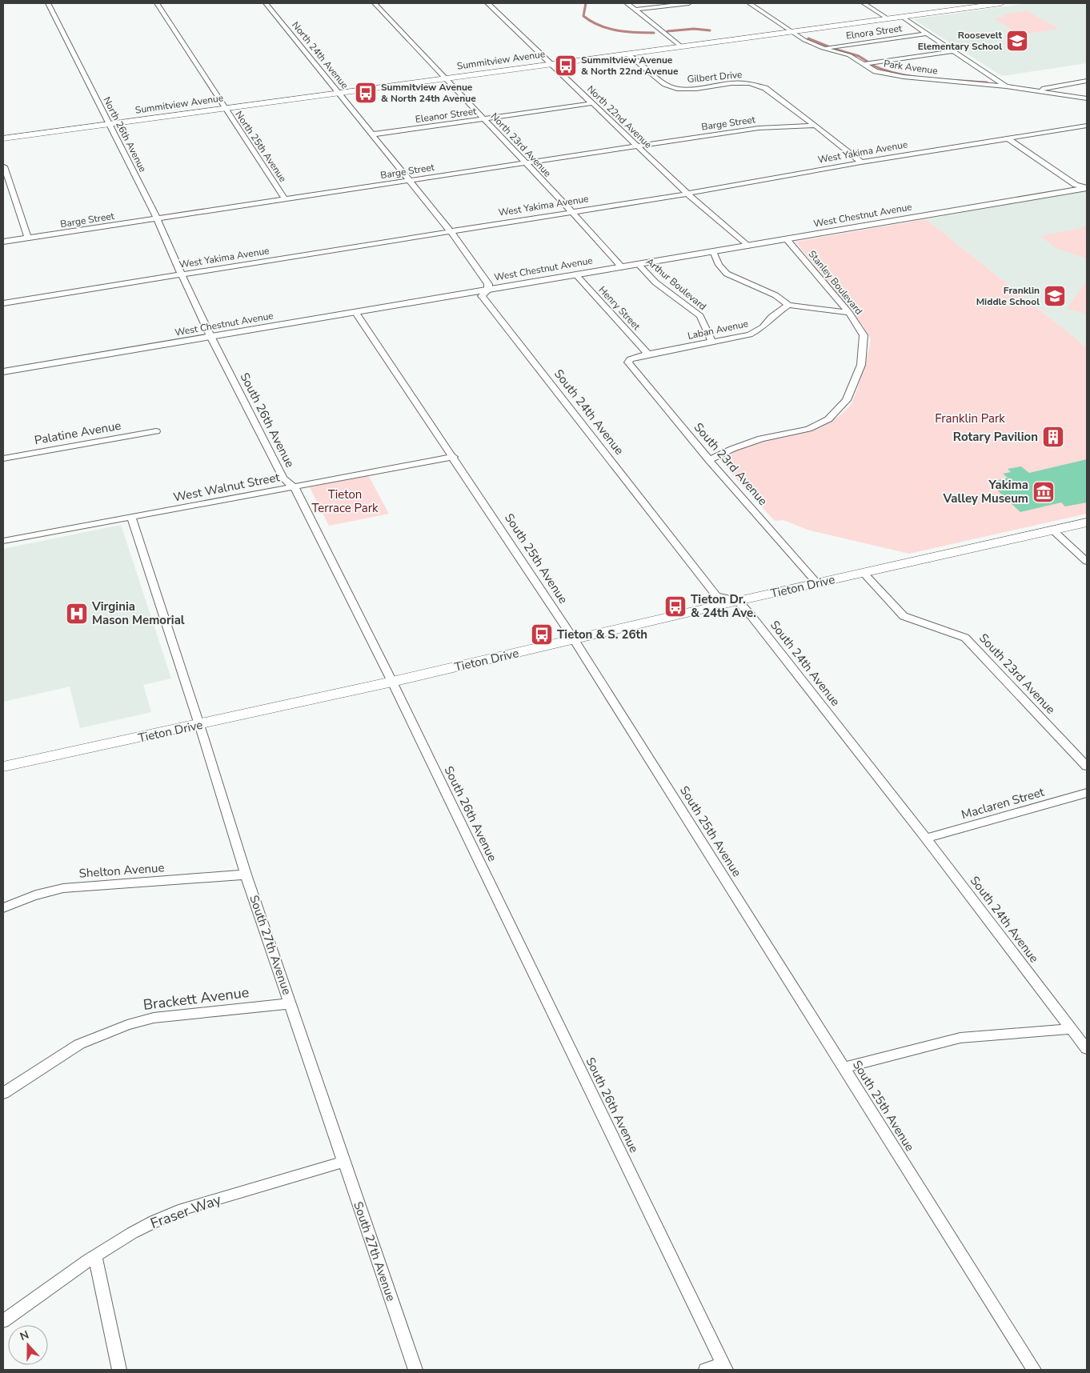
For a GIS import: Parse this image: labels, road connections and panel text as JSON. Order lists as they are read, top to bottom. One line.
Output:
{"streets":{"main road":["Summitview Avenue","Tieton Drive"],"street":["Elnora Street","North 24th Avenue","Park Avenue","Gilbert Drive","Eleanor Street","North 22nd Avenue","Barge Street","North 26th Avenue","North 23rd Avenue","North 25th Avenue","West Yakima Avenue","West Chestnut Avenue","Stanley Boulevard","Arthur Boulevard","Henry Street","Laban Avenue","South 24th Avenue","South 26th Avenue","Palatine Avenue","South 23rd Avenue","West Walnut Street","South 25th Avenue","Maclaren Street","Shelton Avenue","South 27th Avenue","Brackett Avenue","Fraser Way"]},"crossings":[["Elnora Street","Park Avenue"],["North 24th Avenue","Summitview Avenue"],["North 24th Avenue","Eleanor Street"],["North 24th Avenue","Barge Street"],["North 24th Avenue","West Yakima Avenue"],["North 24th Avenue","South 24th Avenue"],["Summitview Avenue","Park Avenue"],["Summitview Avenue","Gilbert Drive"],["Summitview Avenue","North 22nd Avenue"],["Summitview Avenue","North 26th Avenue"],["Summitview Avenue","North 23rd Avenue"],["Summitview Avenue","North 25th Avenue"],["Gilbert Drive","Barge Street"],["Gilbert Drive","West Yakima Avenue"],["Eleanor Street","North 22nd Avenue"],["Eleanor Street","North 23rd Avenue"],["North 22nd Avenue","Barge Street"],["North 22nd Avenue","West Yakima Avenue"],["North 22nd Avenue","West Chestnut Avenue"],["Barge Street","North 26th Avenue"],["Barge Street","North 23rd Avenue"],["Barge Street","North 25th Avenue"],["North 26th Avenue","West Yakima Avenue"],["North 26th Avenue","South 26th Avenue"],["North 23rd Avenue","West Yakima Avenue"],["West Yakima Avenue","South 24th Avenue"],["West Yakima Avenue","South 26th Avenue"],["West Chestnut Avenue","Stanley Boulevard"],["West Chestnut Avenue","Arthur Boulevard"],["West Chestnut Avenue","Henry Street"],["West Chestnut Avenue","South 24th Avenue"],["West Chestnut Avenue","South 26th Avenue"],["West Chestnut Avenue","South 25th Avenue"],["Stanley Boulevard","South 23rd Avenue"],["Arthur Boulevard","Laban Avenue"],["Henry Street","Laban Avenue"],["Laban Avenue","South 23rd Avenue"],["South 24th Avenue","Tieton Drive"],["South 24th Avenue","Maclaren Street"],["South 26th Avenue","West Walnut Street"],["South 26th Avenue","Tieton Drive"],["South 23rd Avenue","Tieton Drive"],["West Walnut Street","South 25th Avenue"],["West Walnut Street","South 27th Avenue"],["South 25th Avenue","Tieton Drive"],["Tieton Drive","South 27th Avenue"],["Shelton Avenue","South 27th Avenue"],["South 27th Avenue","Brackett Avenue"],["South 27th Avenue","Fraser Way"]],"parks":["Franklin Park","Tieton Terrace Park"],"places":{"school or university":["Roosevelt Elementary School","Franklin Middle School"],"bus stop":["Summitview Avenue & North 22nd Avenue","Summitview Avenue & North 24th Avenue","Tieton Dr. & 24th Ave.","Tieton & S. 26th"],"building":["Rotary Pavilion"],"museum":["Yakima Valley Museum"],"hospital":["Virginia Mason Memorial"]},"north":"top"}
